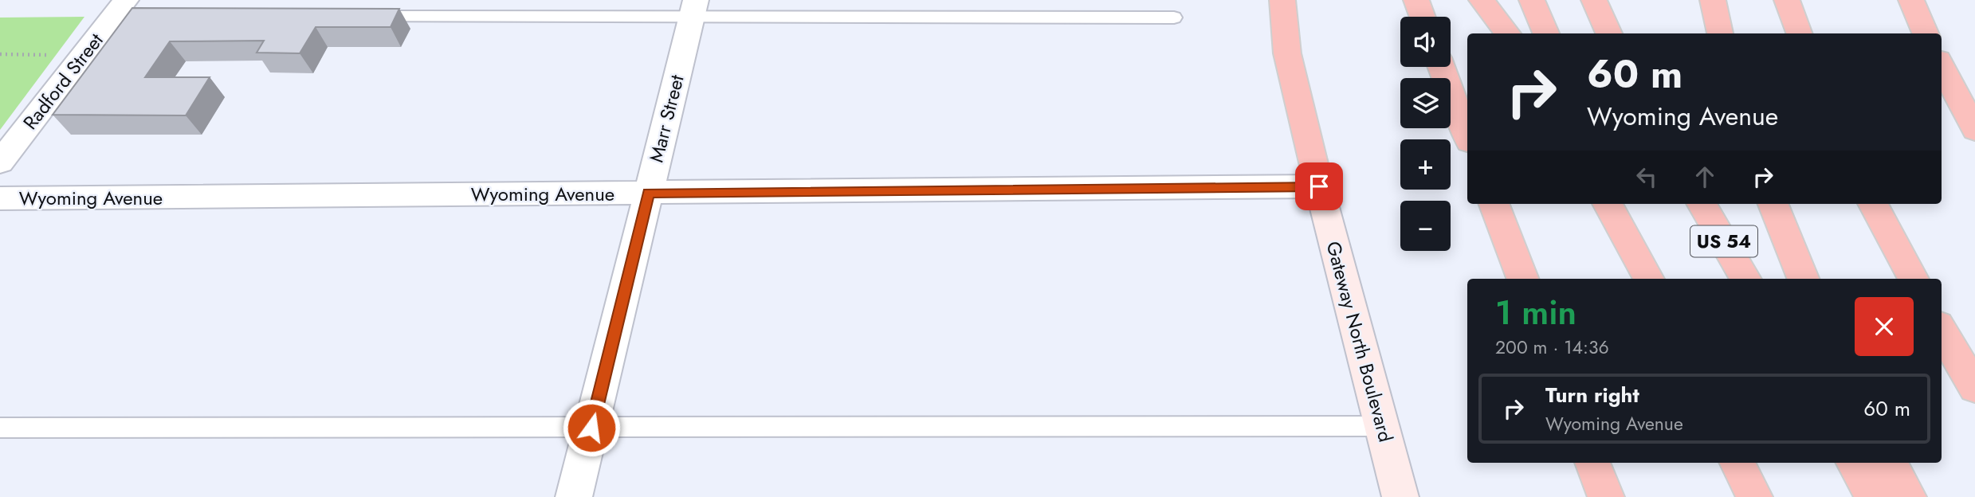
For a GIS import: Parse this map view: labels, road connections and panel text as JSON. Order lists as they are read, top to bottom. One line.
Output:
{"streets":{"highway":["US 54"],"main road":["Gateway North Boulevard"],"street":["Radford Street","Marr Street","Wyoming Avenue"]},"crossings":[["Marr Street","Wyoming Avenue"],["Wyoming Avenue","Gateway North Boulevard"]],"page":{"map_buttons":["+","−"],"turn":["60 m","Wyoming Avenue"],"heading":["1 min","200 m · 14:36"],"list":[{"name":"Turn right","note":"Wyoming Avenue","value":"60 m"}]}}
